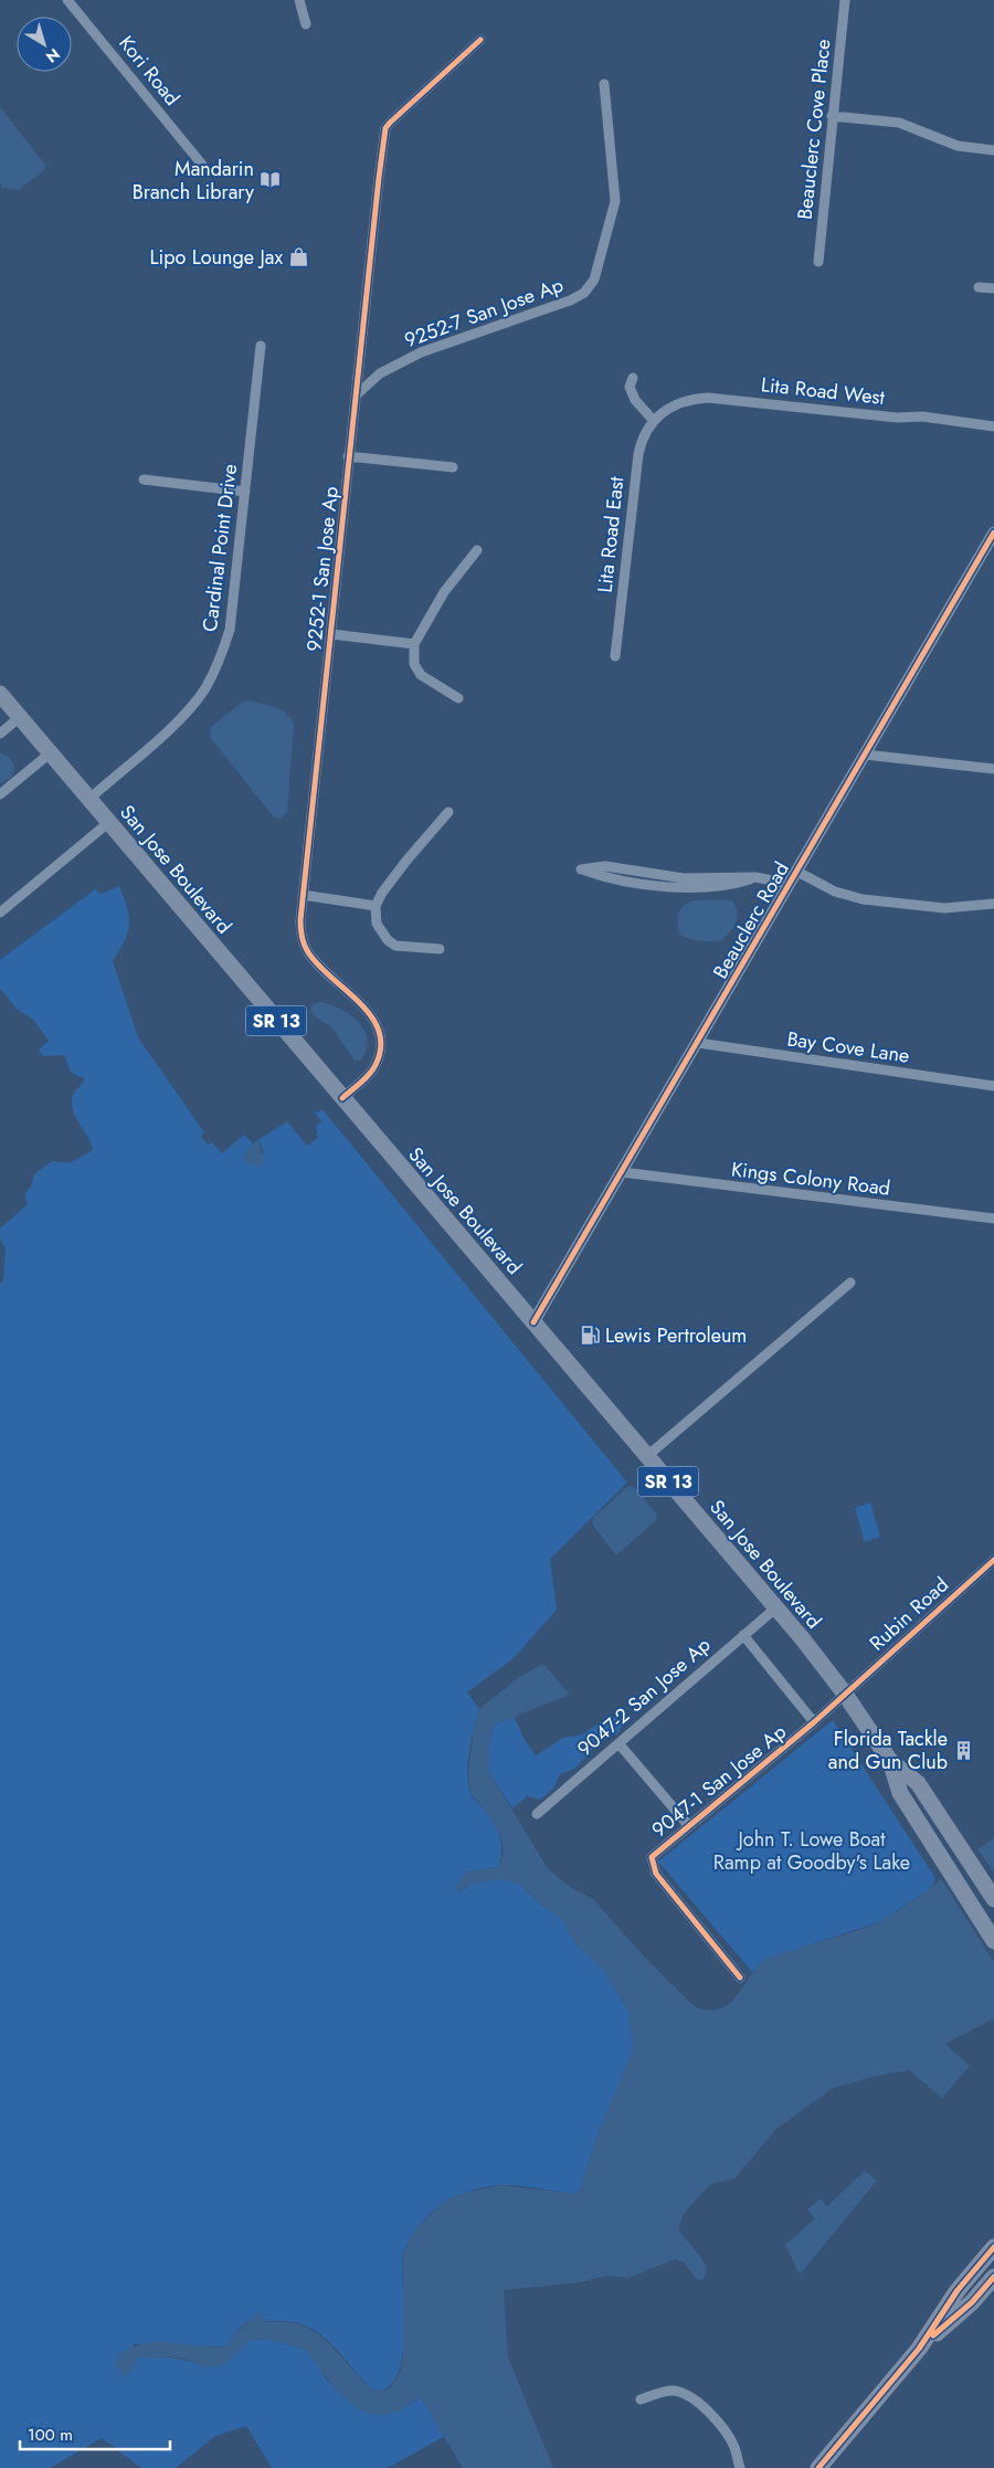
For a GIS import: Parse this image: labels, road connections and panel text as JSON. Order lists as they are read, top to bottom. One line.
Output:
{"streets":{"main road":["San Jose Boulevard","SR 13"],"street":["Kori Road","Beauclerc Cove Place","9252-7 San Jose Ap","Lita Road West","Lita Road East","Cardinal Point Drive","9252-1 San Jose Ap","Beauclerc Road","Bay Cove Lane","Kings Colony Road","Rubin Road","9047-2 San Jose Ap","9047-1 San Jose Ap"]},"crossings":[["9252-7 San Jose Ap","9252-1 San Jose Ap"],["Lita Road West","Lita Road East"],["Cardinal Point Drive","San Jose Boulevard"],["9252-1 San Jose Ap","San Jose Boulevard"],["San Jose Boulevard","Beauclerc Road"],["San Jose Boulevard","Rubin Road"],["San Jose Boulevard","9047-2 San Jose Ap"],["San Jose Boulevard","9047-1 San Jose Ap"],["Beauclerc Road","Bay Cove Lane"],["Beauclerc Road","Kings Colony Road"],["Rubin Road","9047-1 San Jose Ap"]],"parks":["John T. Lowe Boat Ramp at Goodby's Lake"],"places":{"library":["Mandarin Branch Library"],"shop":["Lipo Lounge Jax"],"fuel station":["Lewis Pertroleum"],"building":["Florida Tackle and Gun Club"]},"scale_bar":"100 m","north":"bottom right"}
